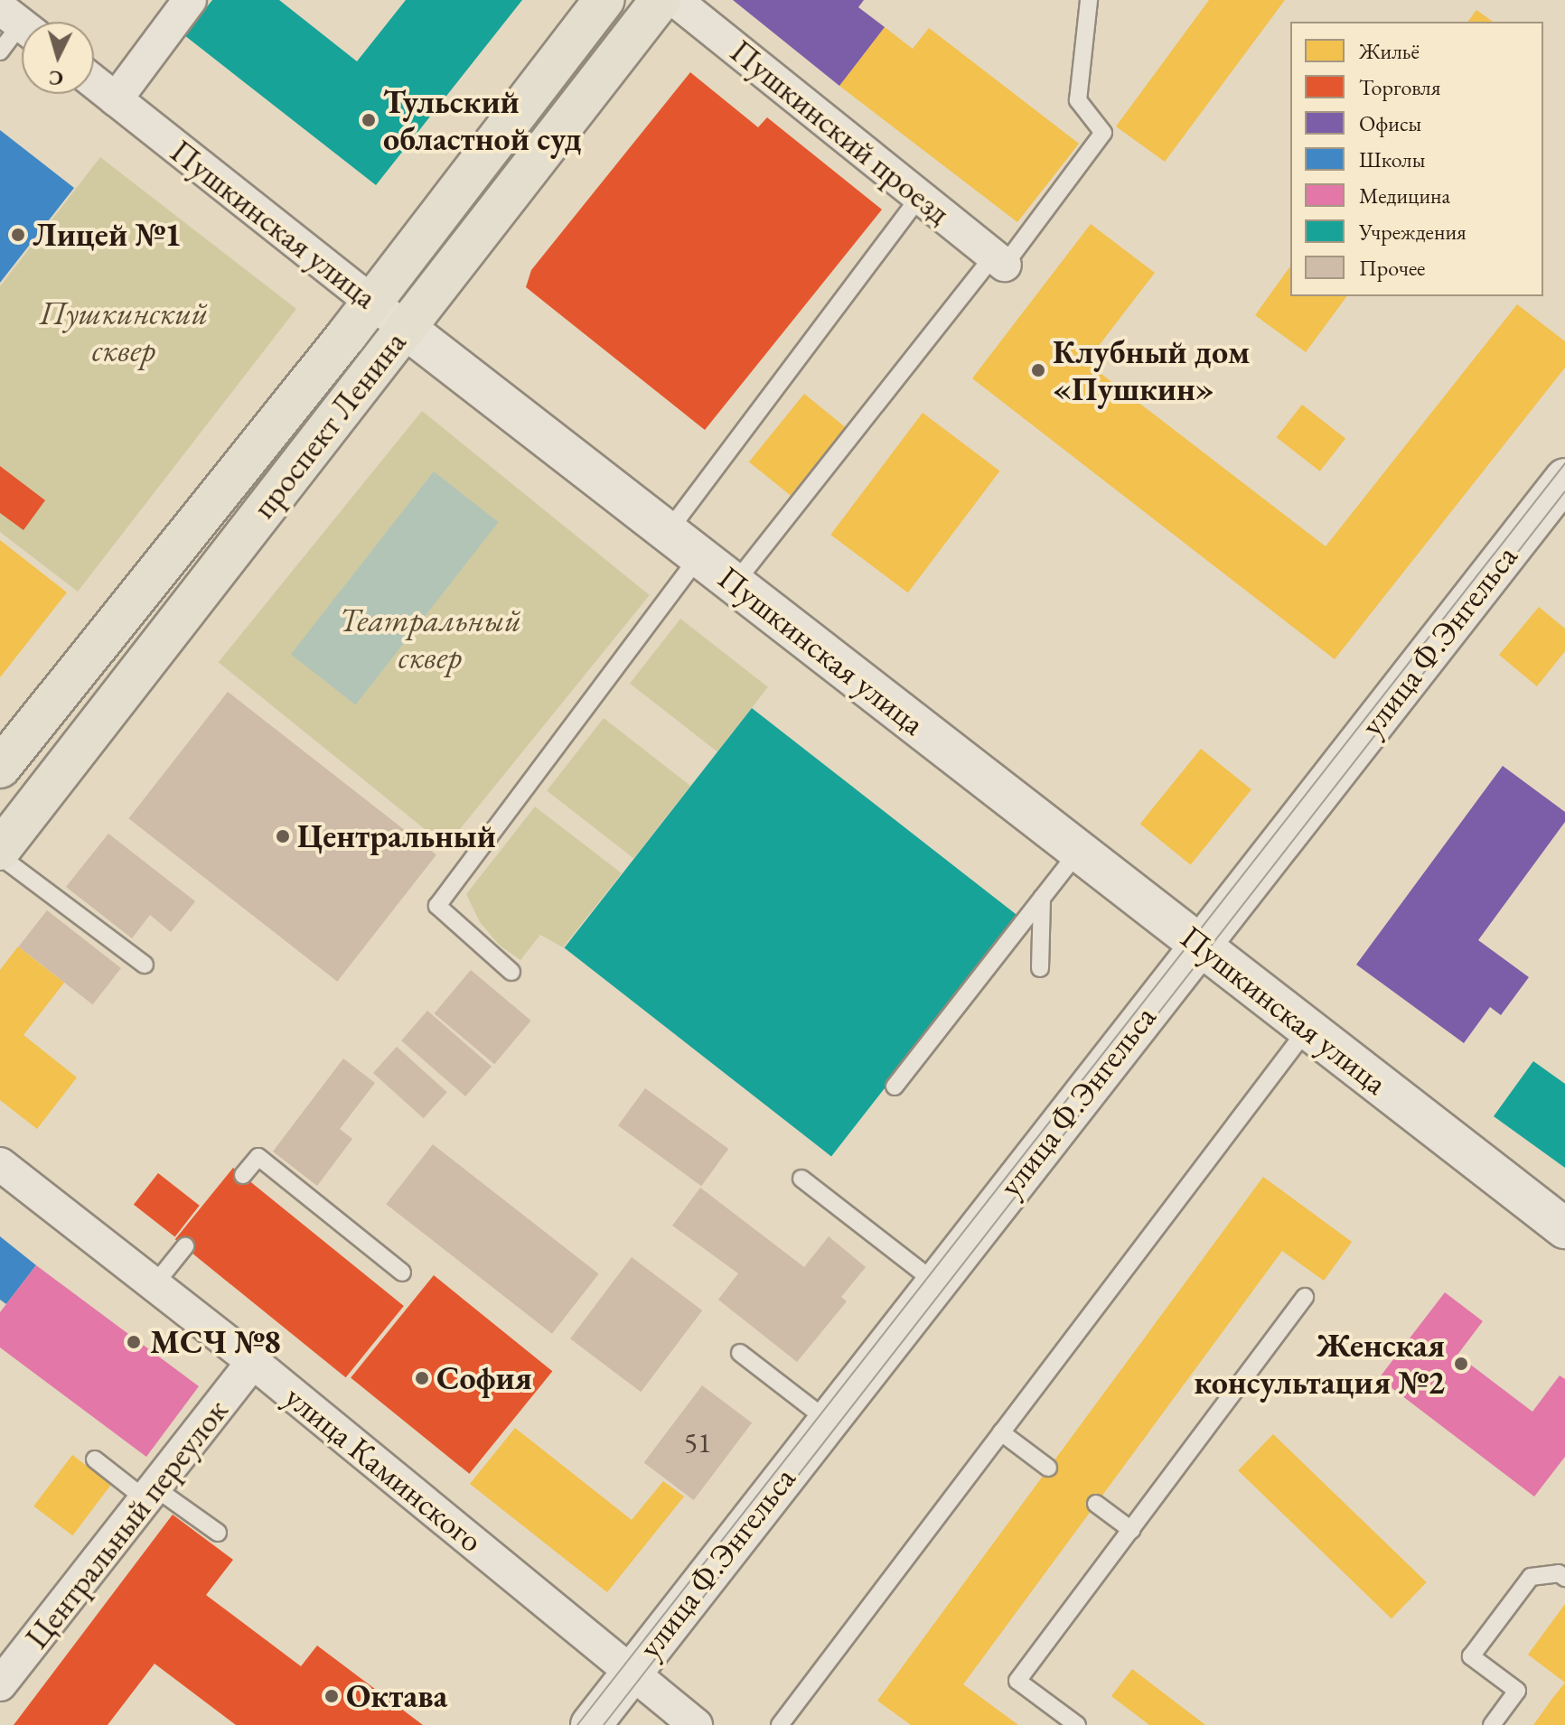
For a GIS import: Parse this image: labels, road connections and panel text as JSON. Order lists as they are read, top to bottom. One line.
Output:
{"streets":{"main road":["проспект Ленина"],"street":["Пушкинский проезд","Пушкинская улица","улица Ф.Энгельса","улица Каминского","Центральный переулок"]},"crossings":[["Пушкинская улица","проспект Ленина"],["Пушкинская улица","улица Ф.Энгельса"],["улица Ф.Энгельса","улица Каминского"],["улица Каминского","Центральный переулок"]],"parks":["Пушкинский сквер","Театральный сквер"],"places":["Тульский областной суд","Лицей №1","Клубный дом «Пушкин»","Центральный","МСЧ №8","Женская консультация №2","София","Октава"],"house_numbers":["51"],"legend":["Жильё","Торговля","Офисы","Школы","Медицина","Учреждения","Прочее"],"north":"bottom"}
